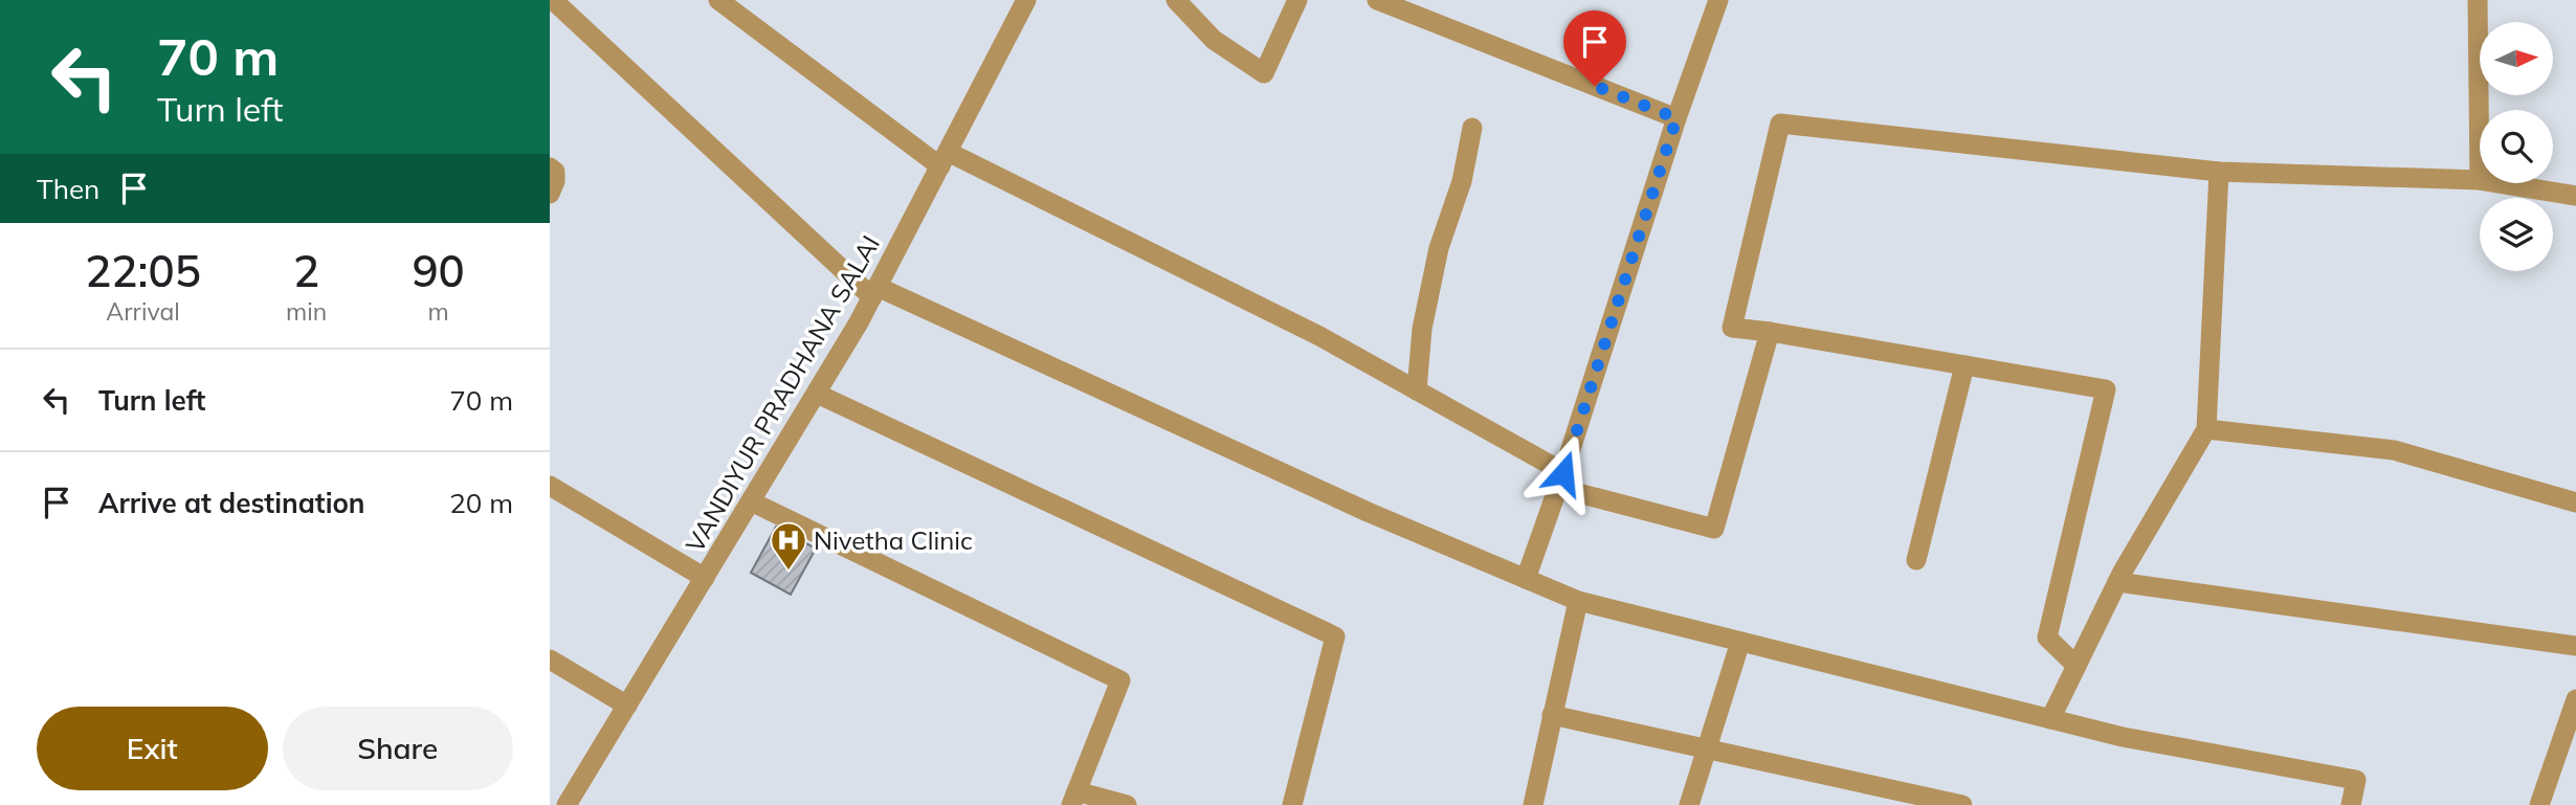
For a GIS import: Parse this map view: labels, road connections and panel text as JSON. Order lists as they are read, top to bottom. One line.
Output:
{"streets":{"street":["VANDIYUR PRADHANA SALAI"]},"places":{"hospital":["Nivetha Clinic"]},"north":"right","page":{"turn":["70 m","Turn left"],"then":"Then","eta":["22:05","Arrival","2","min","90","m"],"list":[{"name":"Turn left","value":"70 m"},{"name":"Arrive at destination","value":"20 m"}],"buttons":["Exit","Share"]}}
